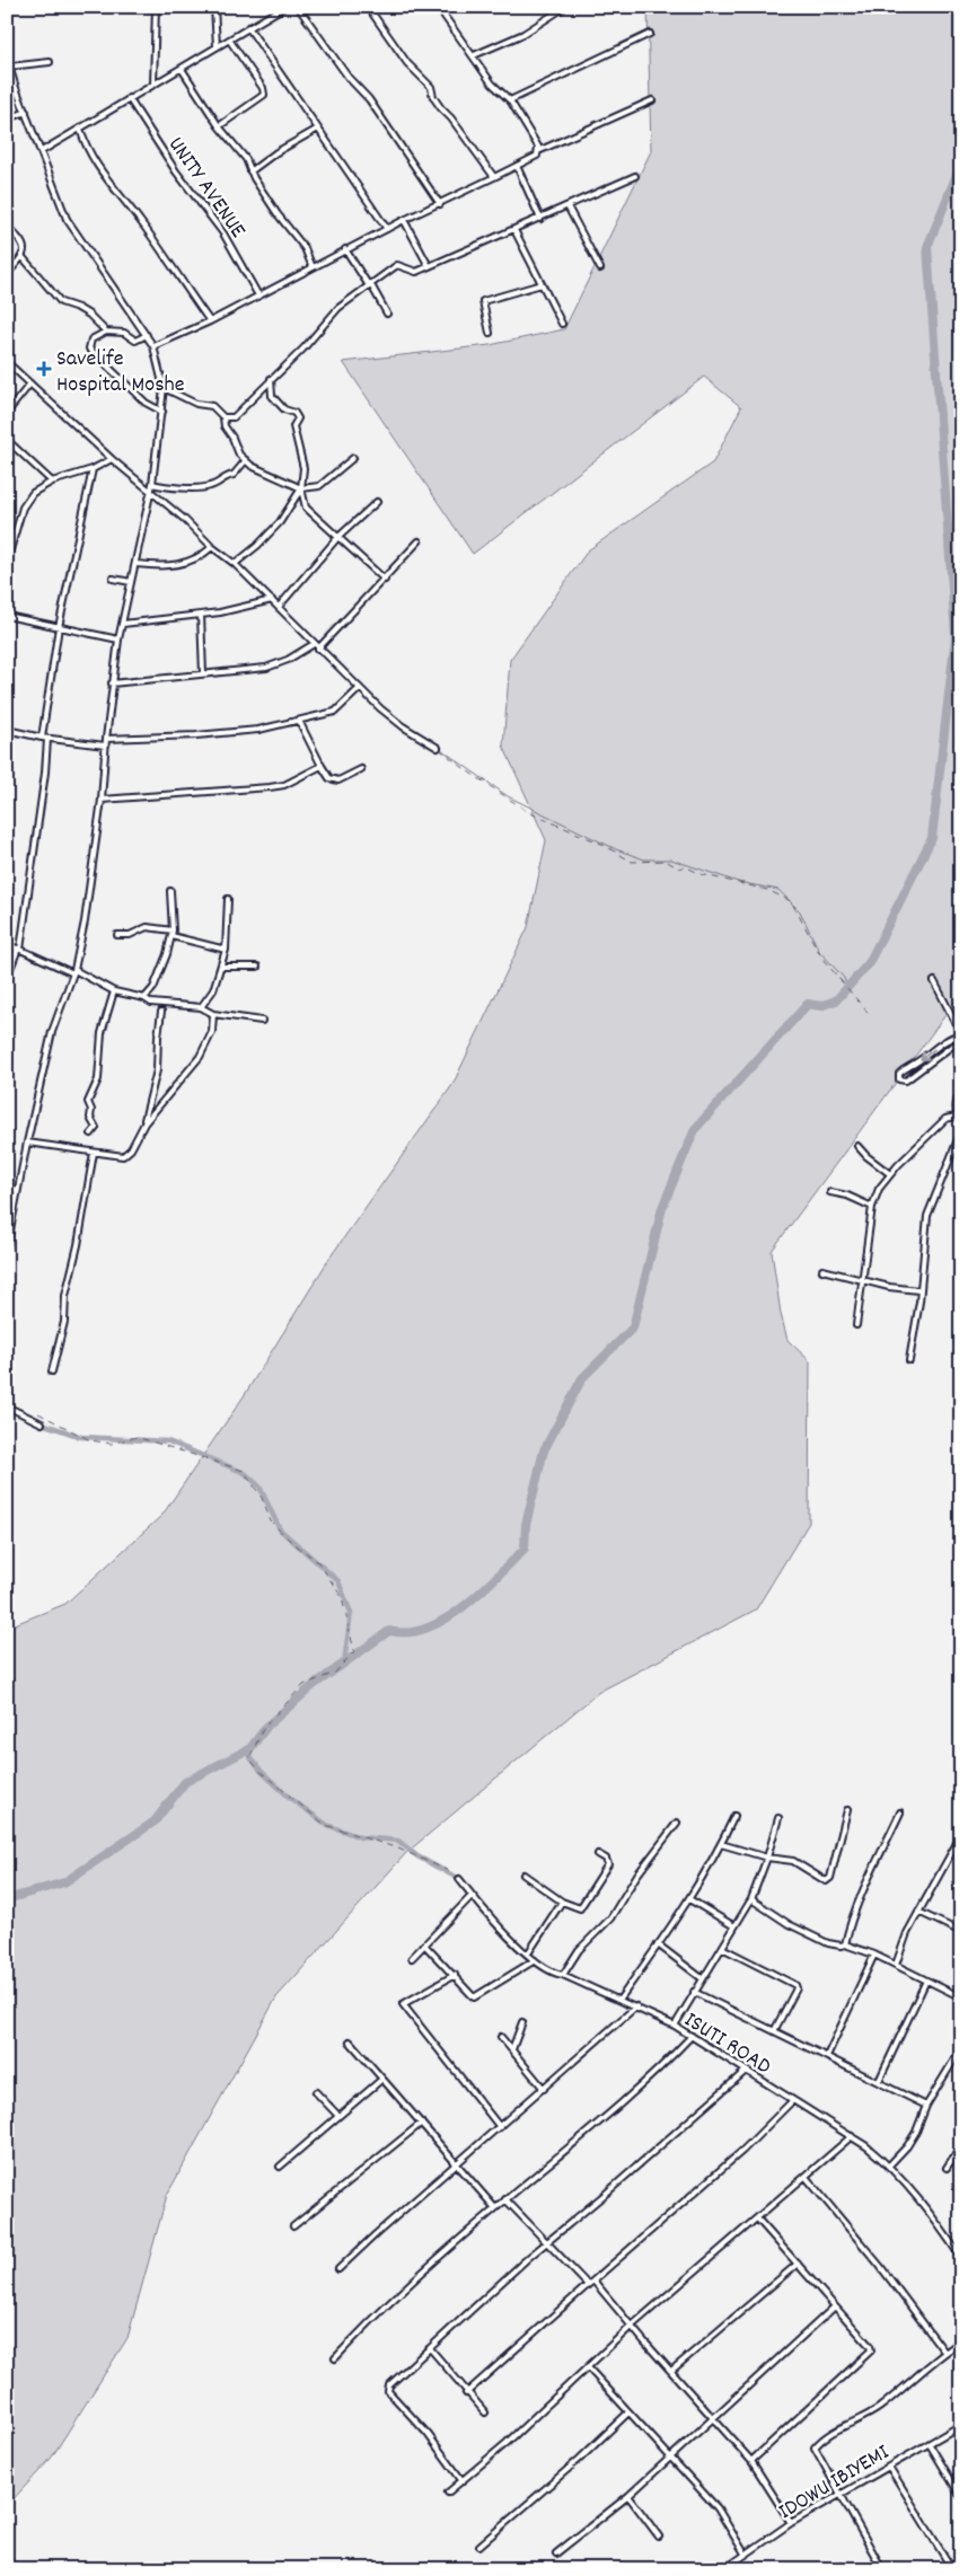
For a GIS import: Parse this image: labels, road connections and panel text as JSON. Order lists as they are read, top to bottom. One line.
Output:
{"streets":{"street":["UNITY AVENUE","ISUTI ROAD","IDOWU IBIYEMI"]},"places":{"health":["Savelife Hospital Moshe"]}}
